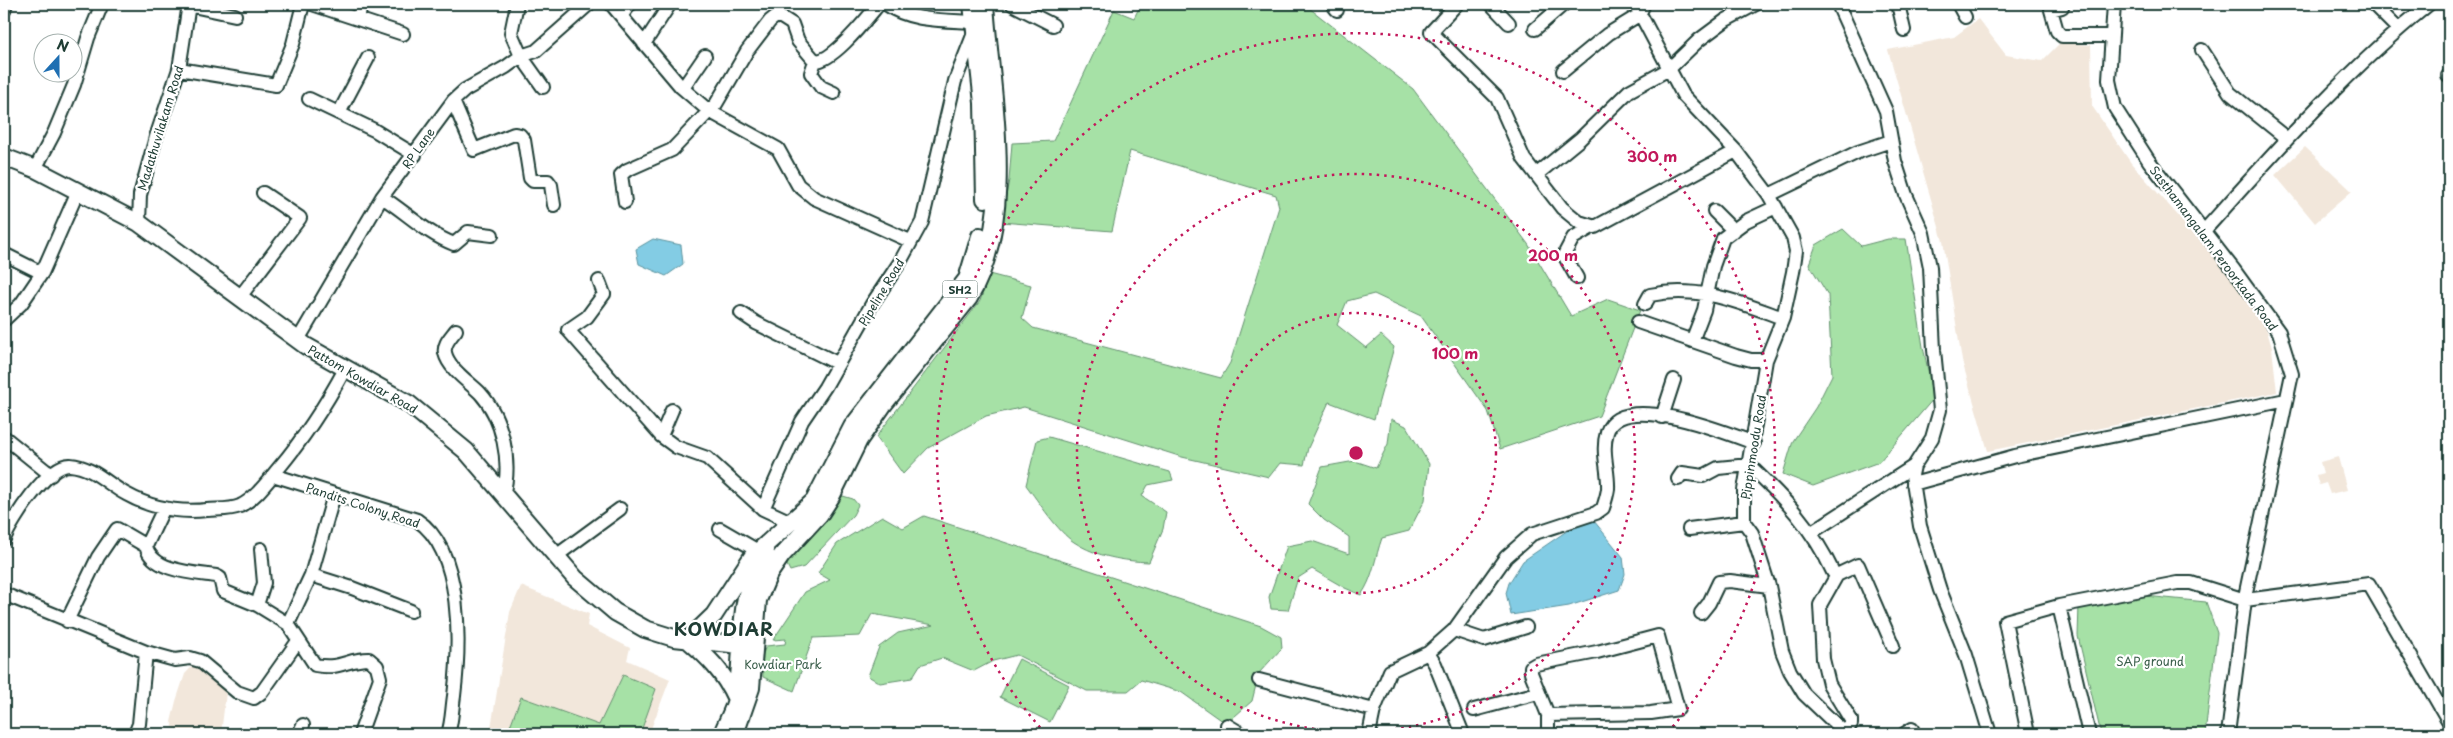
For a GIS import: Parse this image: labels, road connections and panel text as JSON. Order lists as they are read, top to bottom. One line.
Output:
{"streets":{"main road":["SH2","Pattom Kowdiar Road"],"street":["Madathuvilakam Road","RP Lane","Sasthamangalam Peroorkada Road","Pipeline Road","Pippinmoodu Road","Pandits Colony Road"]},"crossings":[["Madathuvilakam Road","Pattom Kowdiar Road"],["RP Lane","Pattom Kowdiar Road"],["SH2","Pipeline Road"],["SH2","Pattom Kowdiar Road"]],"districts":["KOWDIAR"],"parks":["SAP ground","Kowdiar Park"],"north":"top","rings":["300 m","200 m","100 m"]}
